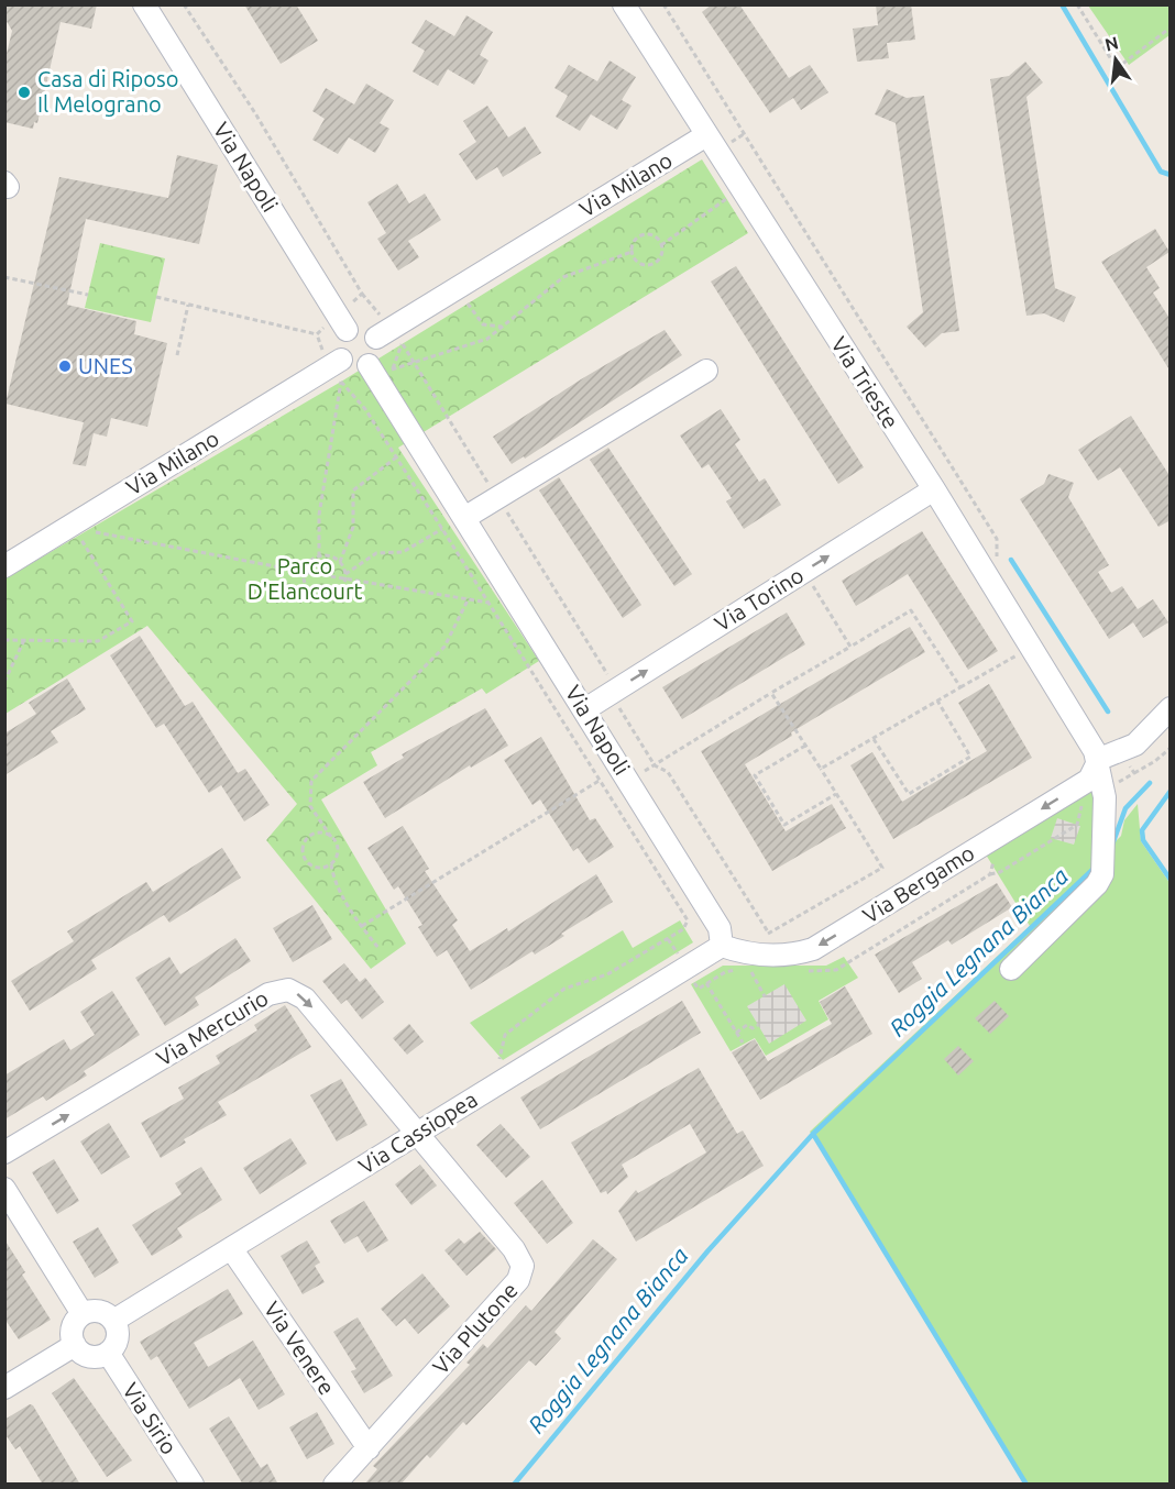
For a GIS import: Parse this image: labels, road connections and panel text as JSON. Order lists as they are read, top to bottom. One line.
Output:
{"streets":{"street":["Via Napoli","Via Milano","Via Trieste","Via Torino","Via Bergamo","Via Mercurio","Via Cassiopea","Via Plutone","Via Venere","Via Sirio"]},"crossings":[["Via Napoli","Via Torino"],["Via Napoli","Via Bergamo"],["Via Napoli","Via Cassiopea"],["Via Milano","Via Trieste"],["Via Trieste","Via Torino"],["Via Trieste","Via Bergamo"],["Via Bergamo","Via Cassiopea"],["Via Mercurio","Via Cassiopea"],["Via Mercurio","Via Plutone"],["Via Cassiopea","Via Plutone"],["Via Cassiopea","Via Venere"],["Via Cassiopea","Via Sirio"],["Via Plutone","Via Venere"]],"one_way":["Via Torino","Via Bergamo"],"water":["Roggia Legnana Bianca"],"parks":["Parco D'Elancourt"],"places":["Casa di Riposo Il Melograno","UNES"],"north":"top"}
